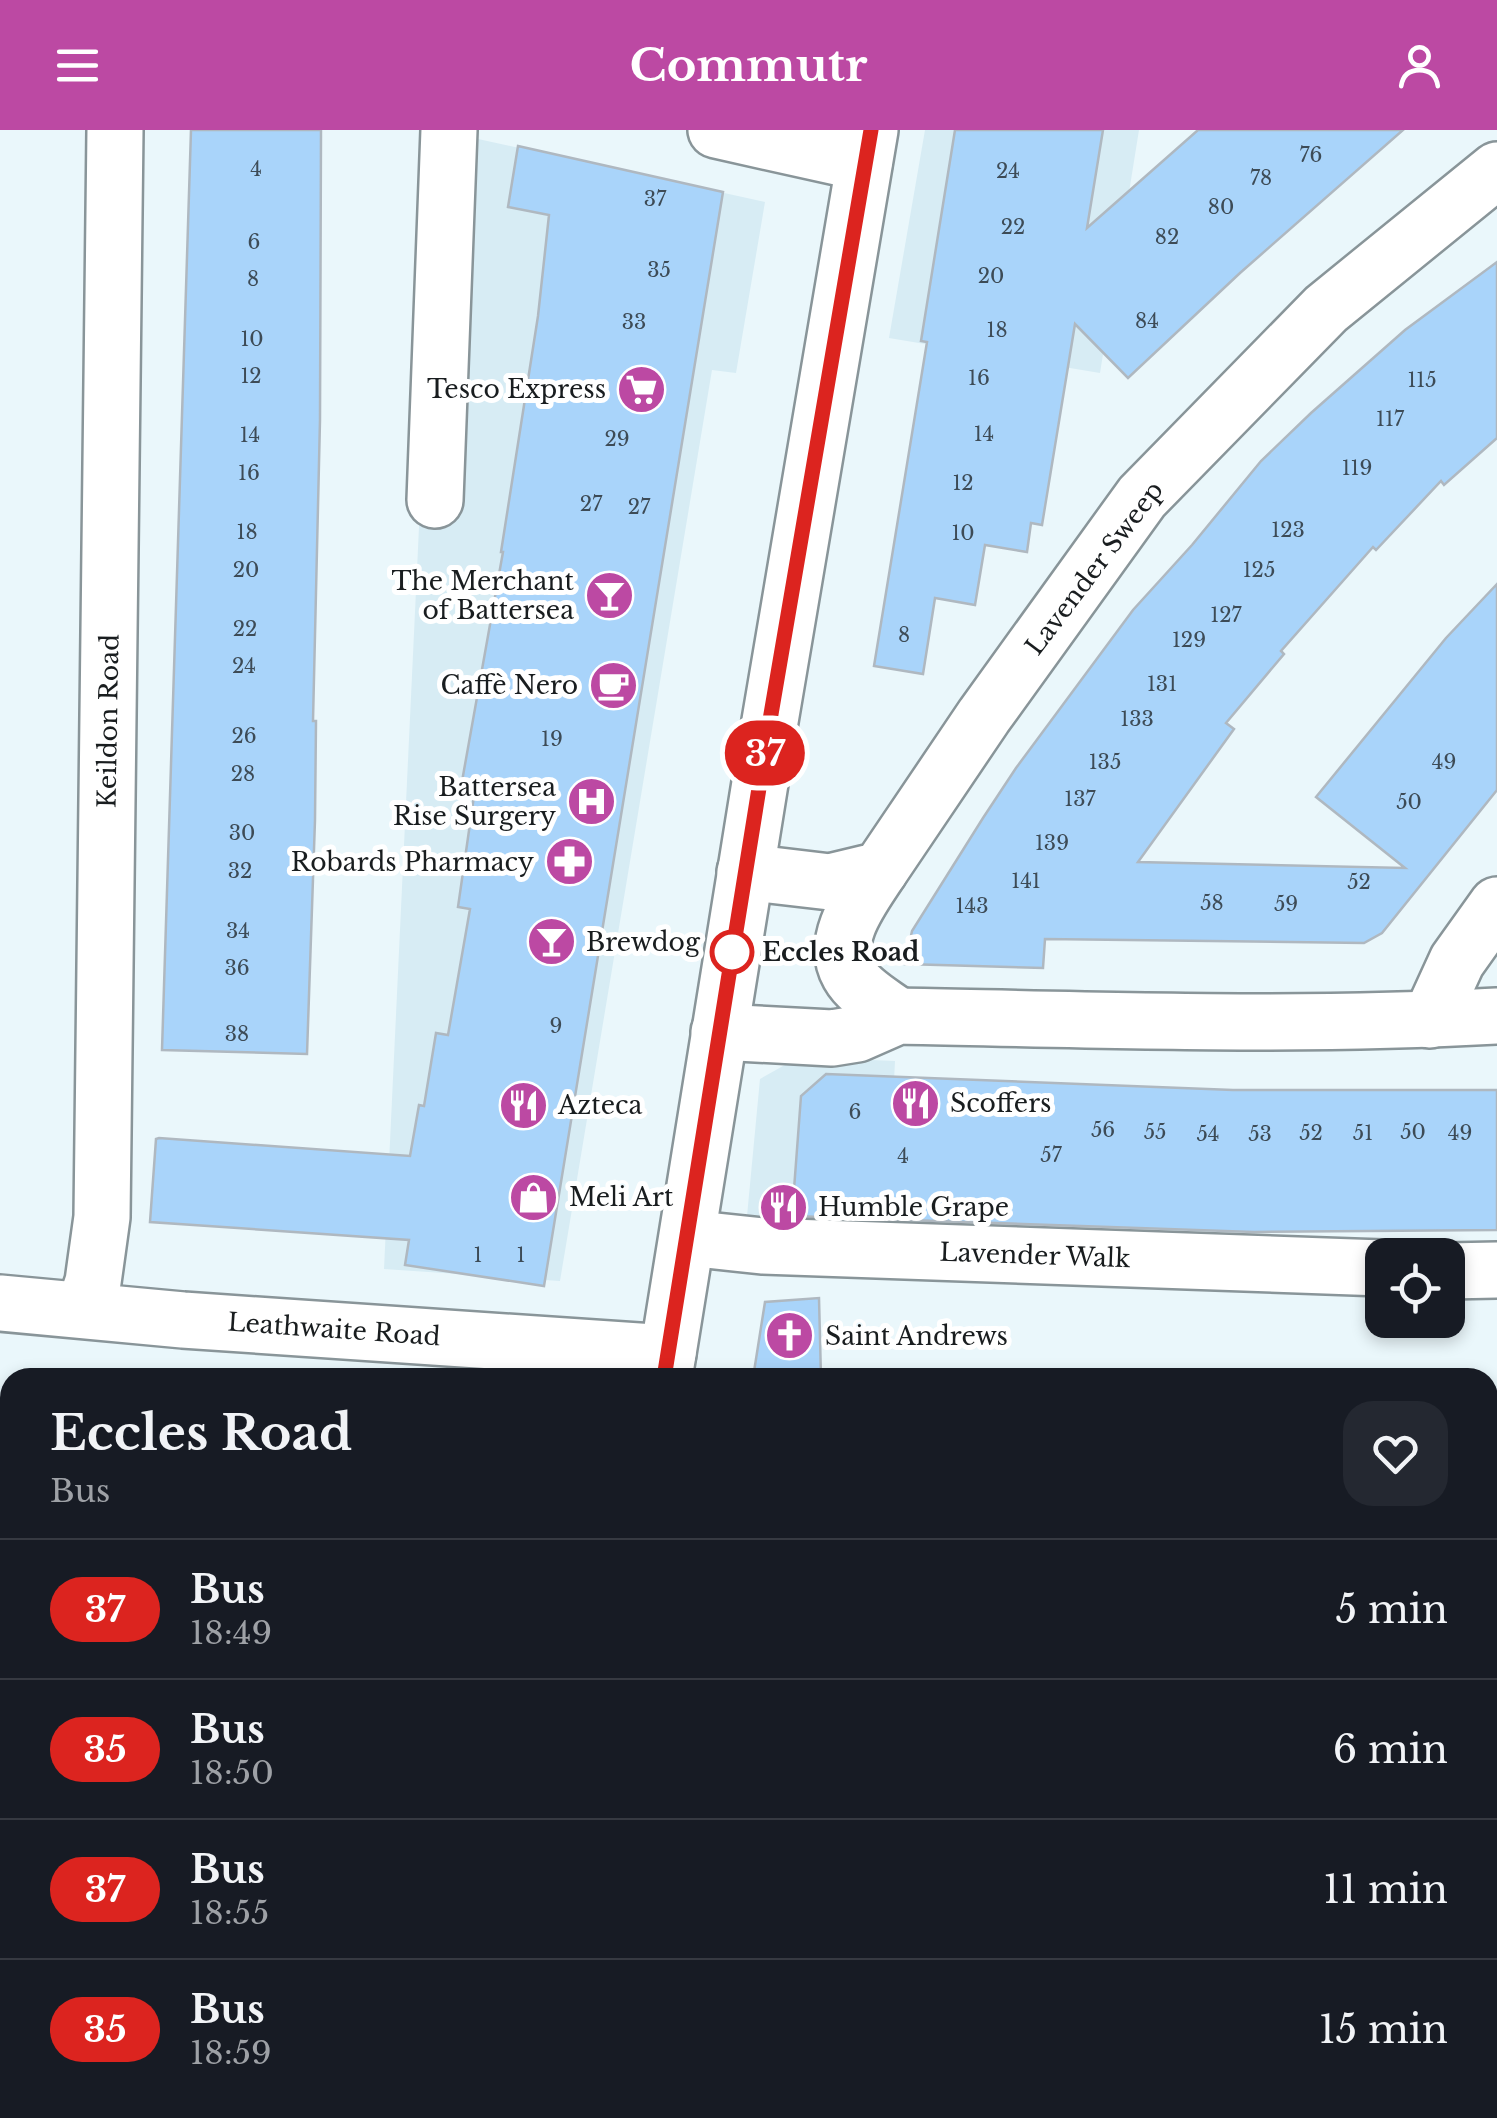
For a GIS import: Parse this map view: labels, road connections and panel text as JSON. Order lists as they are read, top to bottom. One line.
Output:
{"streets":{"main road":["Lavender Sweep","Keildon Road","Lavender Walk","Leathwaite Road"]},"crossings":[["Keildon Road","Leathwaite Road"]],"places":{"supermarket":["Tesco Express"],"bar":["The Merchant of Battersea","Brewdog"],"cafe":["Caffè Nero"],"hospital":["Battersea Rise Surgery"],"pharmacy":["Robards Pharmacy"],"other":["Eccles Road"],"restaurant":["Scoffers","Azteca","Humble Grape"],"shop":["Meli Art"],"church":["Saint Andrews"]},"lines":["bus line 37"],"house_numbers":["76","4","24","78","37","80","22","82","6","35","20","8","84","33","18","10","12","16","115","117","14","14","29","119","16","12","27","27","123","18","10","20","125","127","22","8","129","24","131","133","26","19","135","49","28","137","50","30","139","32","141","52","58","59","143","34","36","9","38","6","56","55","50","52","51","49","54","53","57","4","1","1"],"page":{"header":"Commutr","on_map":"37","heading":["Eccles Road","Bus"],"list":[{"mark":"37","name":"Bus","note":"18:49","value":"5 min"},{"mark":"35","name":"Bus","note":"18:50","value":"6 min"},{"mark":"37","name":"Bus","note":"18:55","value":"11 min"},{"mark":"35","name":"Bus","note":"18:59","value":"15 min"}]}}
